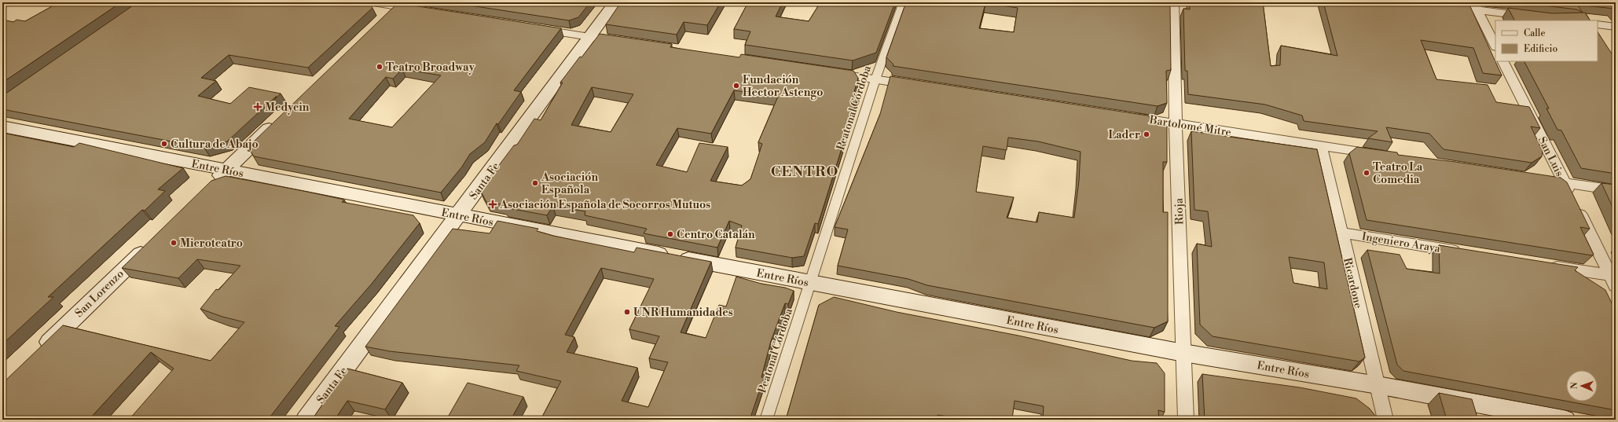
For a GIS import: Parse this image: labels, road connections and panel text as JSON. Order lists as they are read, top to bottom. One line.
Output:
{"streets":{"main road":["Entre Ríos","Santa Fe","San Lorenzo"],"street":["Peatonal Córdoba","Bartolomé Mitre","San Luis","Rioja","Ingeniero Araya","Ricardone"]},"crossings":[["Peatonal Córdoba","Entre Ríos"],["Bartolomé Mitre","Rioja"],["Bartolomé Mitre","Ricardone"],["Entre Ríos","Santa Fe"],["Entre Ríos","Rioja"],["Entre Ríos","Ricardone"],["Ingeniero Araya","Ricardone"]],"districts":["CENTRO"],"places":{"other":["Teatro Broadway","Fundación Hector Astengo","Lader","Cultura de Abajo","Teatro La Comedia","Asociación Española","Centro Catalán","Microteatro","UNR Humanidades"],"health":["Medycin","Asociación Española de Socorros Mutuos"]},"legend":["Calle","Edificio"],"north":"left"}
